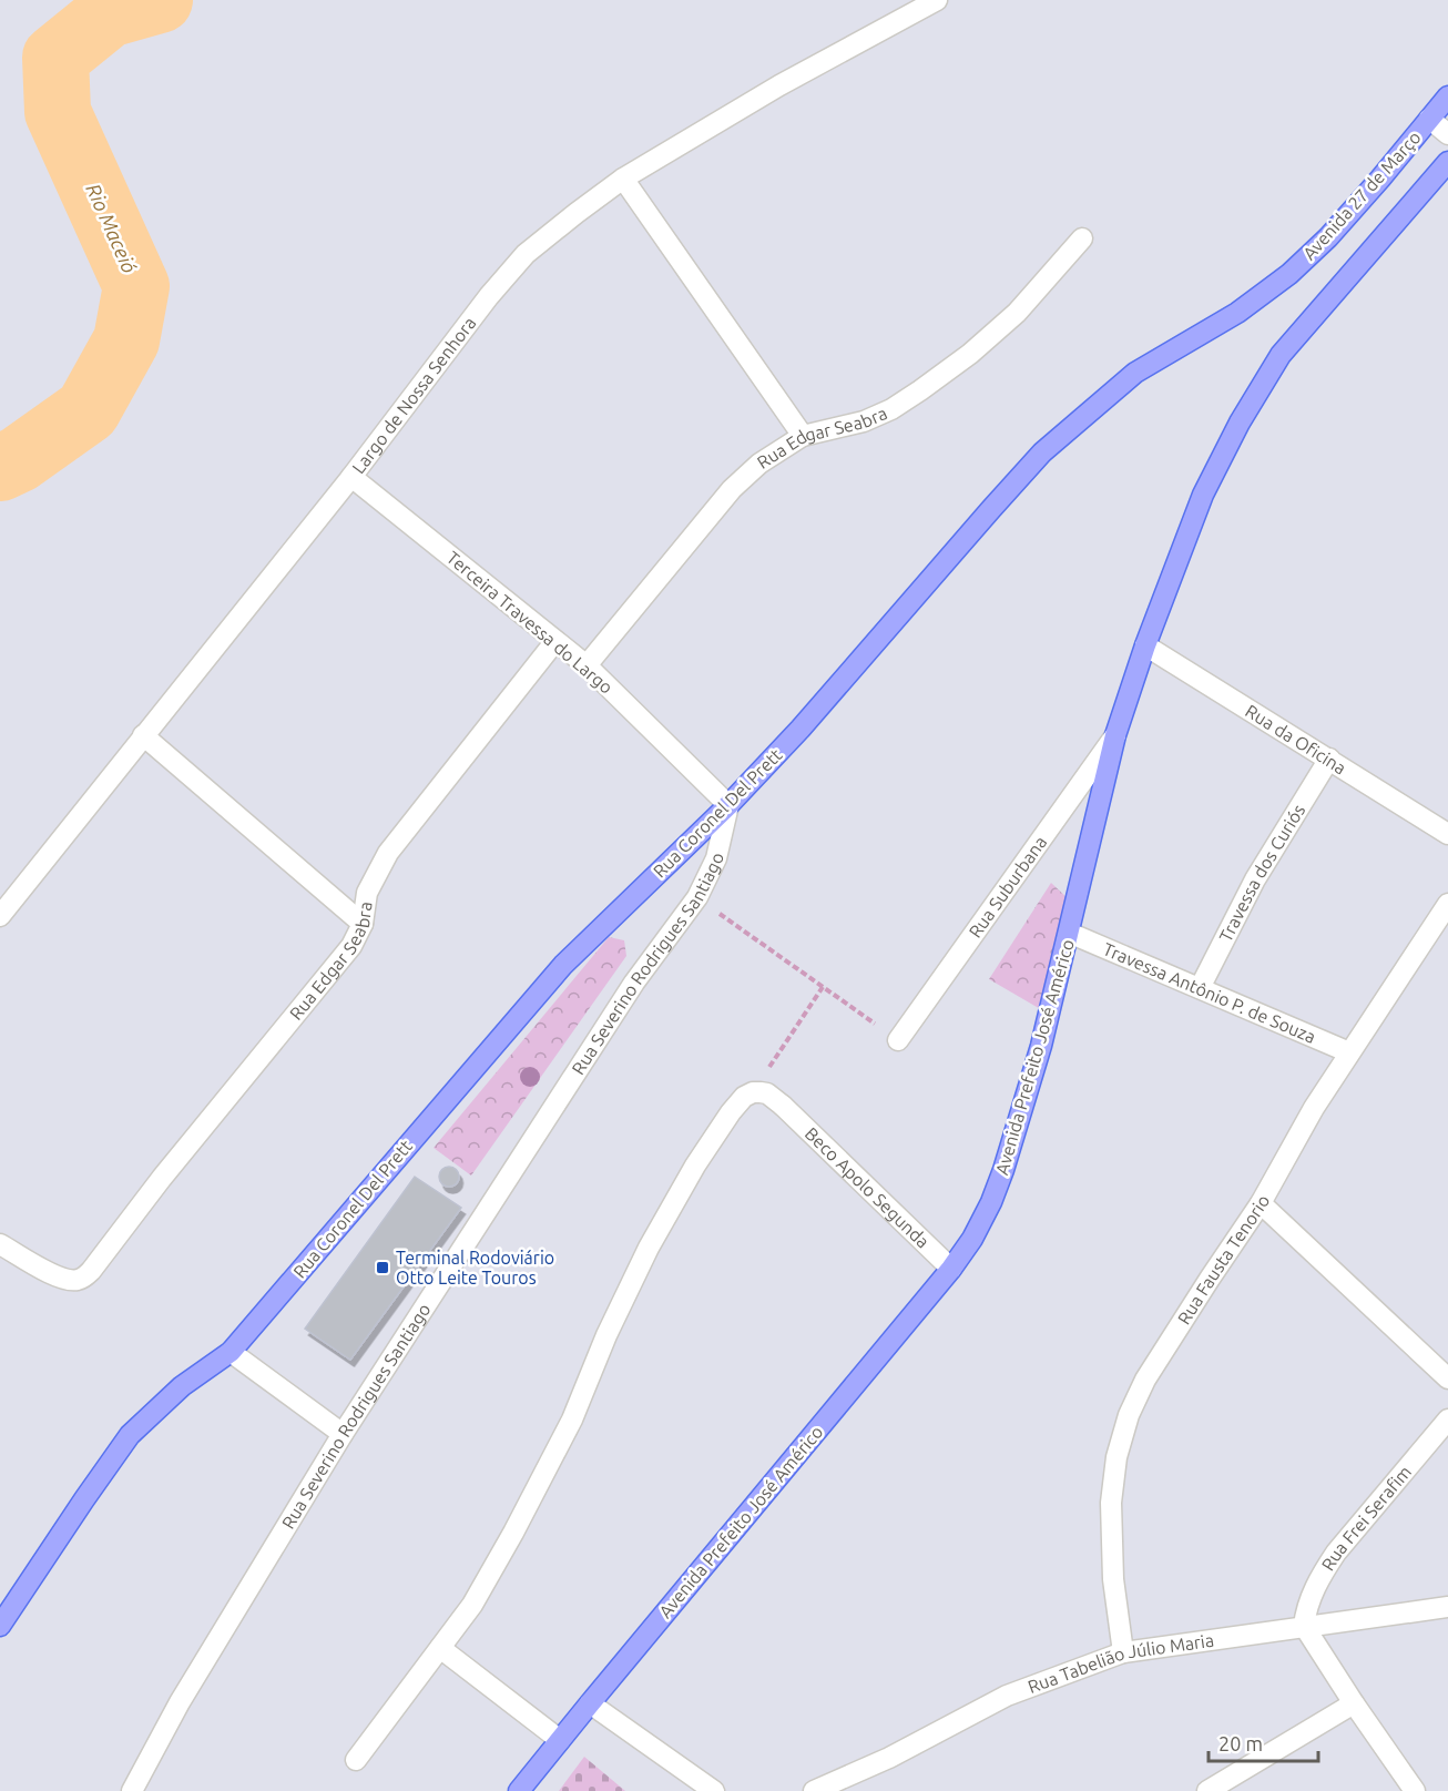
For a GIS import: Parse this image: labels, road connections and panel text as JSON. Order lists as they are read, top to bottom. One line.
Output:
{"streets":{"main road":["Avenida 27 de Março","Rua Coronel Del Prett","Avenida Prefeito José Américo"],"street":["Largo de Nossa Senhora","Rua Edgar Seabra","Terceira Travessa do Largo","Rua da Oficina","Travessa dos Curiós","Rua Suburbana","Rua Severino Rodrigues Santiago","Travessa Antônio P. de Souza","Beco Apolo Segunda","Rua Fausta Tenorio","Rua Frei Serafim","Rua Tabelião Júlio Maria"]},"crossings":[["Avenida 27 de Março","Rua Coronel Del Prett"],["Largo de Nossa Senhora","Terceira Travessa do Largo"],["Rua Edgar Seabra","Terceira Travessa do Largo"],["Terceira Travessa do Largo","Rua Coronel Del Prett"],["Terceira Travessa do Largo","Rua Severino Rodrigues Santiago"],["Rua da Oficina","Travessa dos Curiós"],["Rua da Oficina","Avenida Prefeito José Américo"],["Rua Coronel Del Prett","Rua Severino Rodrigues Santiago"],["Travessa dos Curiós","Travessa Antônio P. de Souza"],["Rua Suburbana","Avenida Prefeito José Américo"],["Travessa Antônio P. de Souza","Avenida Prefeito José Américo"],["Travessa Antônio P. de Souza","Rua Fausta Tenorio"],["Avenida Prefeito José Américo","Beco Apolo Segunda"],["Rua Fausta Tenorio","Rua Tabelião Júlio Maria"],["Rua Frei Serafim","Rua Tabelião Júlio Maria"]],"water":["Rio Maceió"],"places":{"transit":["Terminal Rodoviário Otto Leite Touros"]},"scale_bar":"20 m"}
